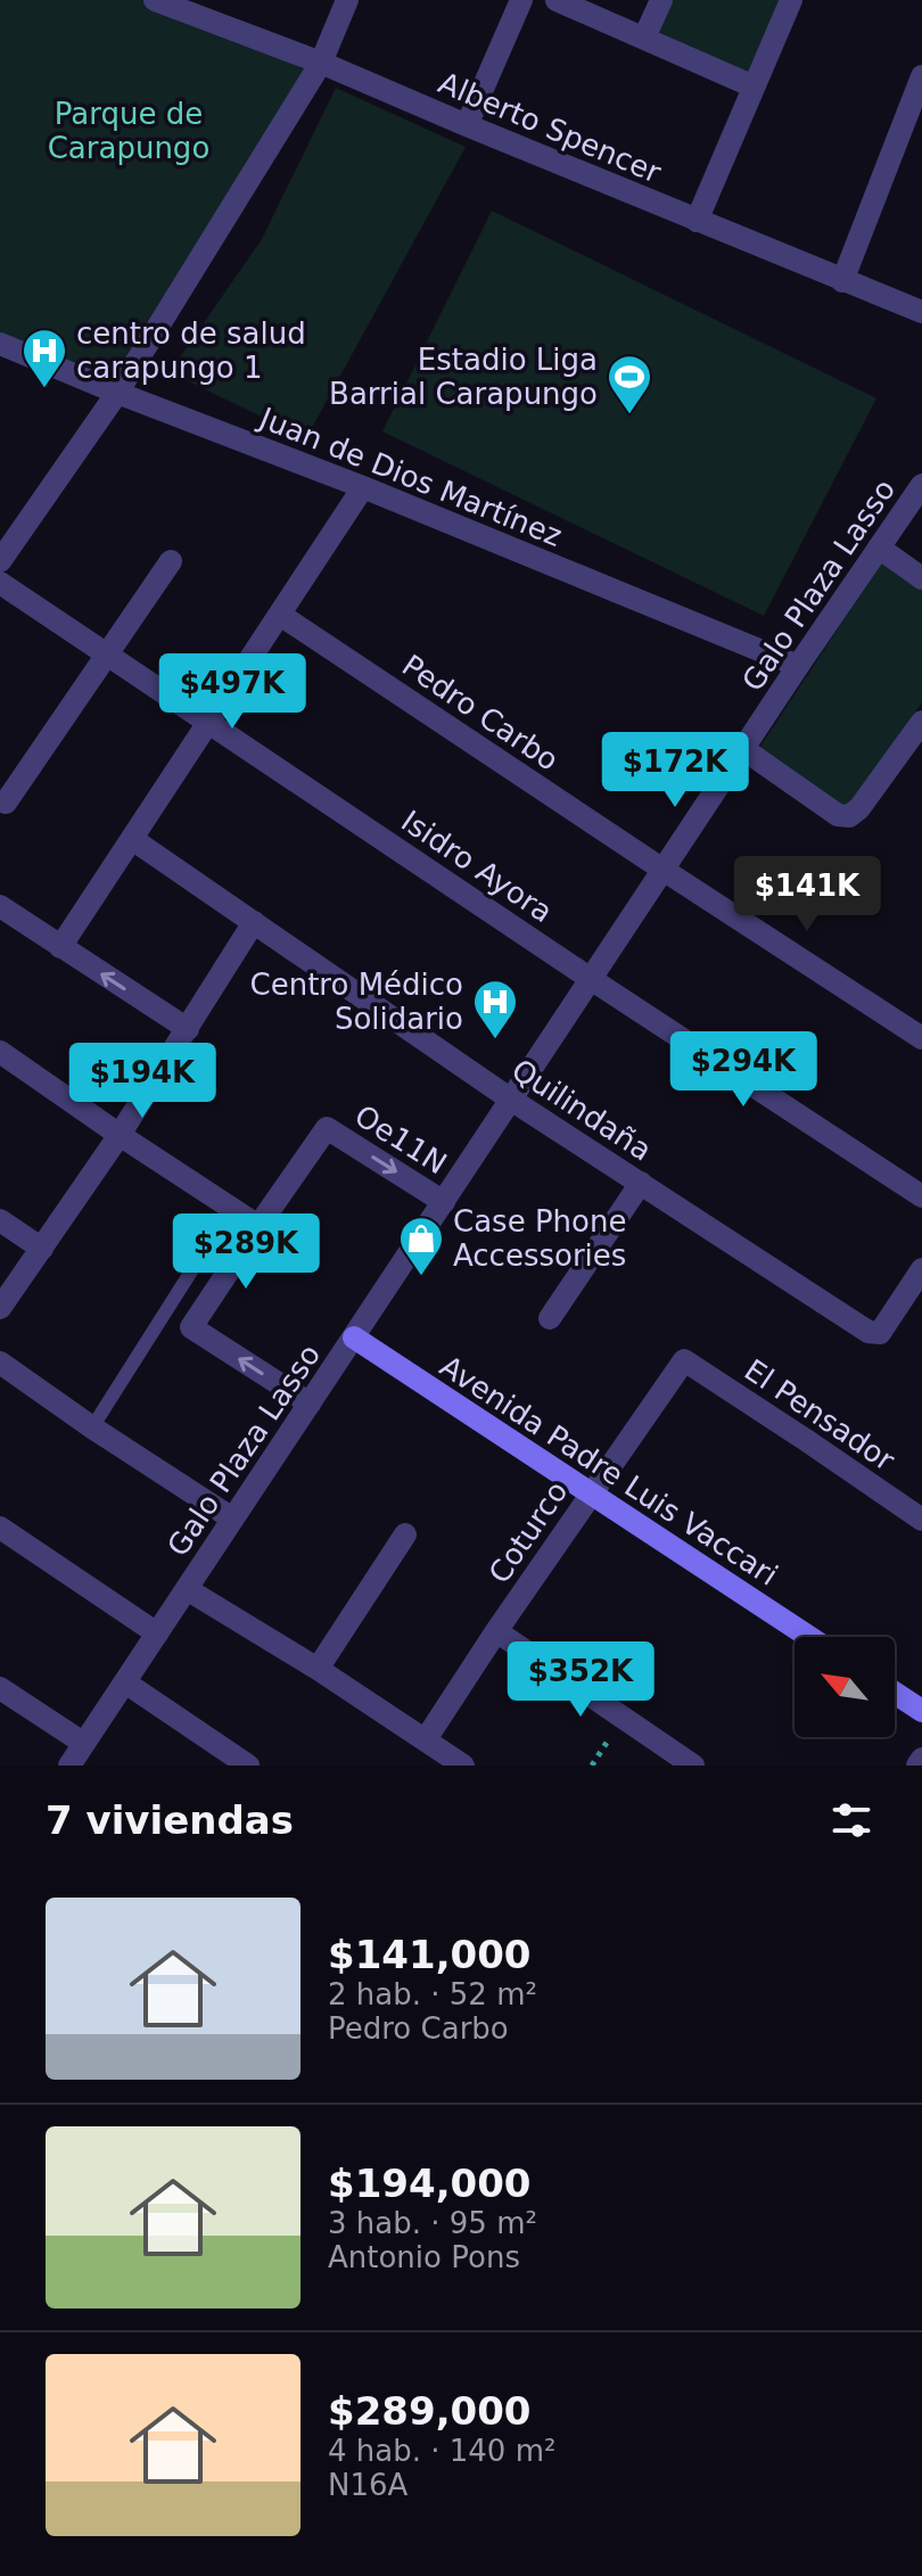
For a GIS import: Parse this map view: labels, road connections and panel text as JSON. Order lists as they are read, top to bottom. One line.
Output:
{"streets":{"main road":["Avenida Padre Luis Vaccari"],"street":["Alberto Spencer","Juan de Dios Martínez","Galo Plaza Lasso","Pedro Carbo","Isidro Ayora","Quilindaña","Oe11N","El Pensador","Coturco"]},"crossings":[["Juan de Dios Martínez","Galo Plaza Lasso"],["Galo Plaza Lasso","Pedro Carbo"],["Galo Plaza Lasso","Isidro Ayora"],["Galo Plaza Lasso","Quilindaña"],["Galo Plaza Lasso","Oe11N"],["Galo Plaza Lasso","Avenida Padre Luis Vaccari"],["El Pensador","Coturco"],["Avenida Padre Luis Vaccari","Coturco"]],"parks":["Parque de Carapungo"],"places":{"hospital":["centro de salud carapungo 1","Centro Médico Solidario"],"sports":["Estadio Liga Barrial Carapungo"],"shop":["Case Phone Accessories"]},"north":"top left","page":{"price":["$497K","$172K","$141K","$294K","$194K","$289K","$352K"],"heading":"7 viviendas","list":[{"name":"$141,000","note":"2 hab. · 52 m² · Pedro Carbo"},{"name":"$194,000","note":"3 hab. · 95 m² · Antonio Pons"},{"name":"$289,000","note":"4 hab. · 140 m² · N16A"}]}}
